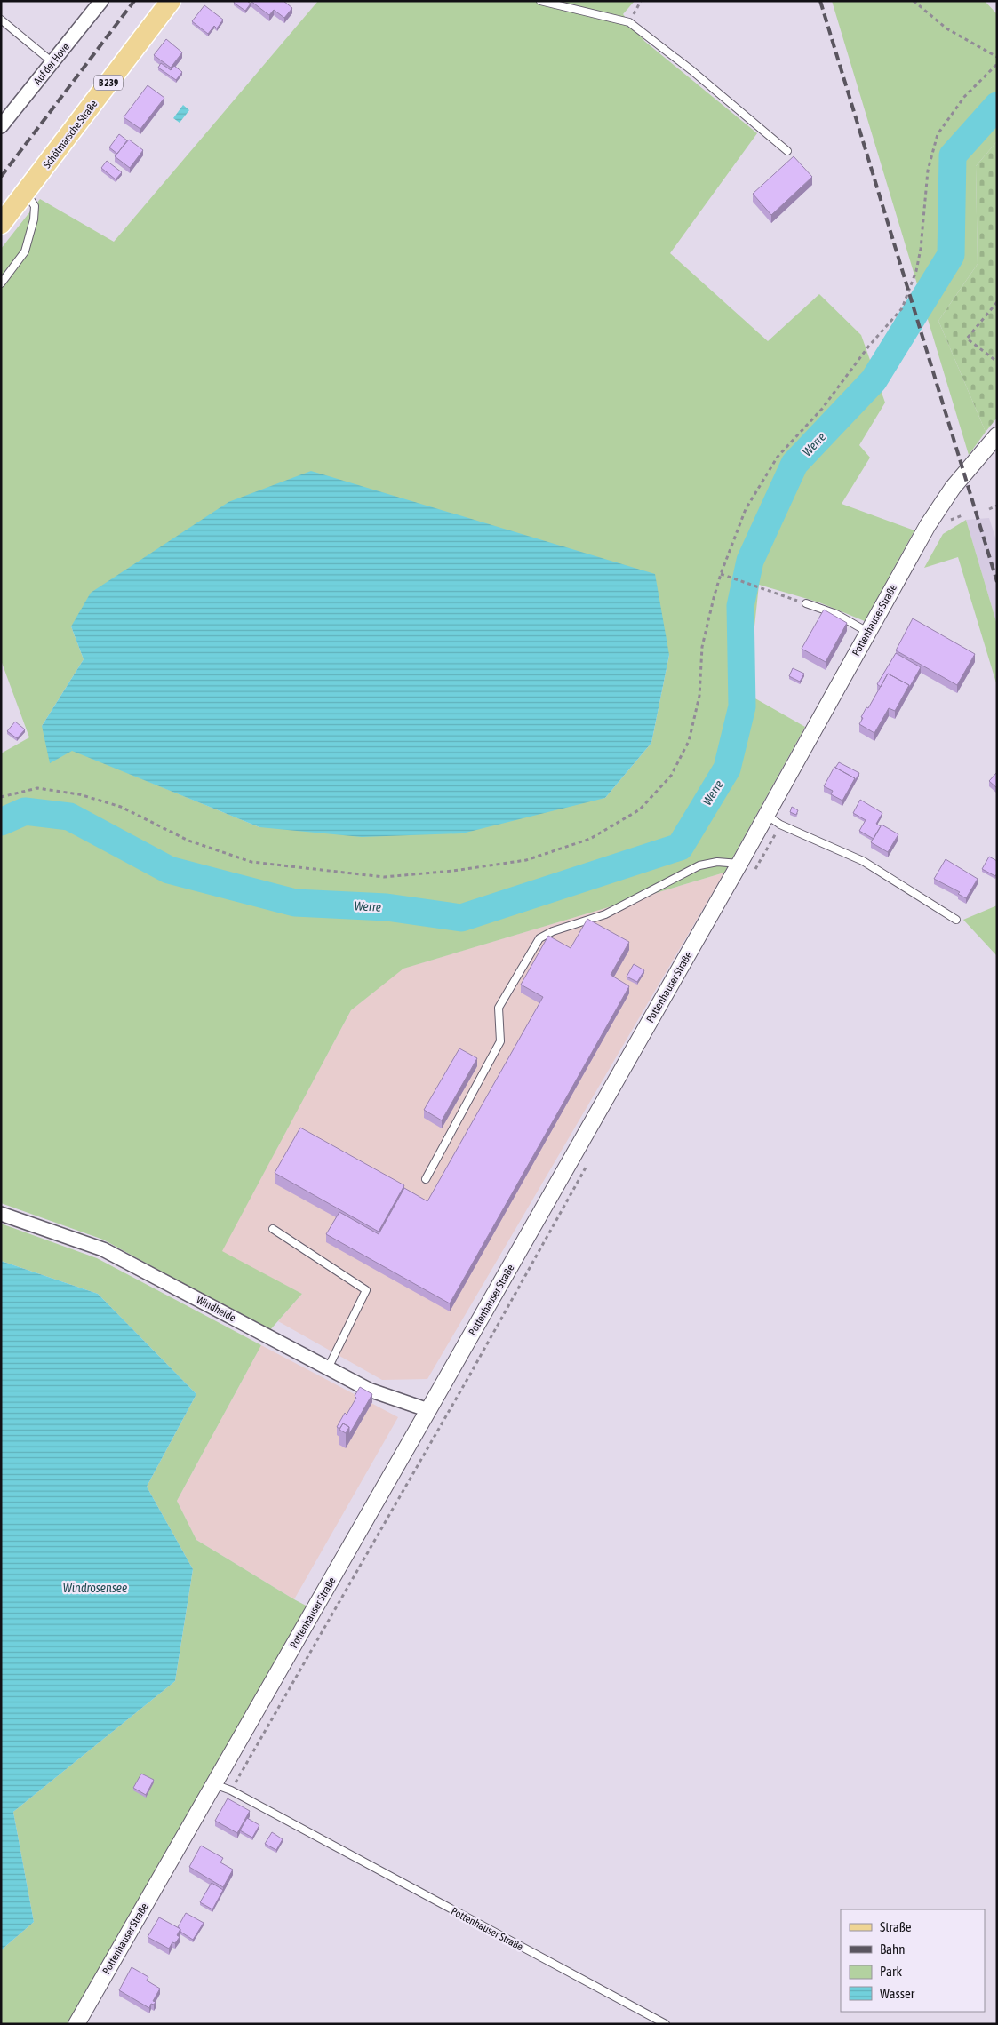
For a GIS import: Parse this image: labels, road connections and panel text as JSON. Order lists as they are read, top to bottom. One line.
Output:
{"streets":{"main road":["B 239","Schötmarsche Straße"],"street":["Auf der Hove","Pottenhauser Straße","Windheide"]},"crossings":[["Pottenhauser Straße","Windheide"]],"water":["Werre","Windrosensee"],"legend":["Straße","Bahn","Park","Wasser"]}
